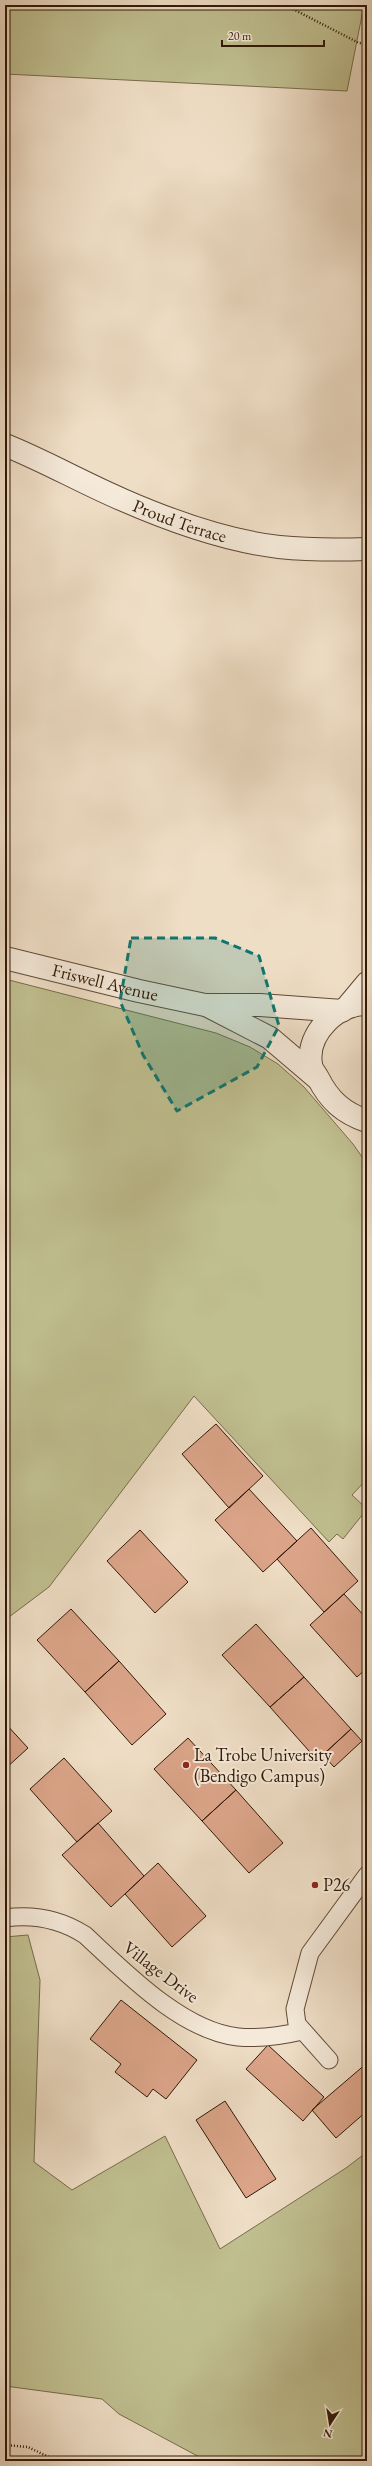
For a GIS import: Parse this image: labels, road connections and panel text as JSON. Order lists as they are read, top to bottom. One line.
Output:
{"streets":{"street":["Proud Terrace","Friswell Avenue"],"lane":["Village Drive"]},"places":["La Trobe University (Bendigo Campus)","P26"],"scale_bar":"20 m","north":"bottom"}
